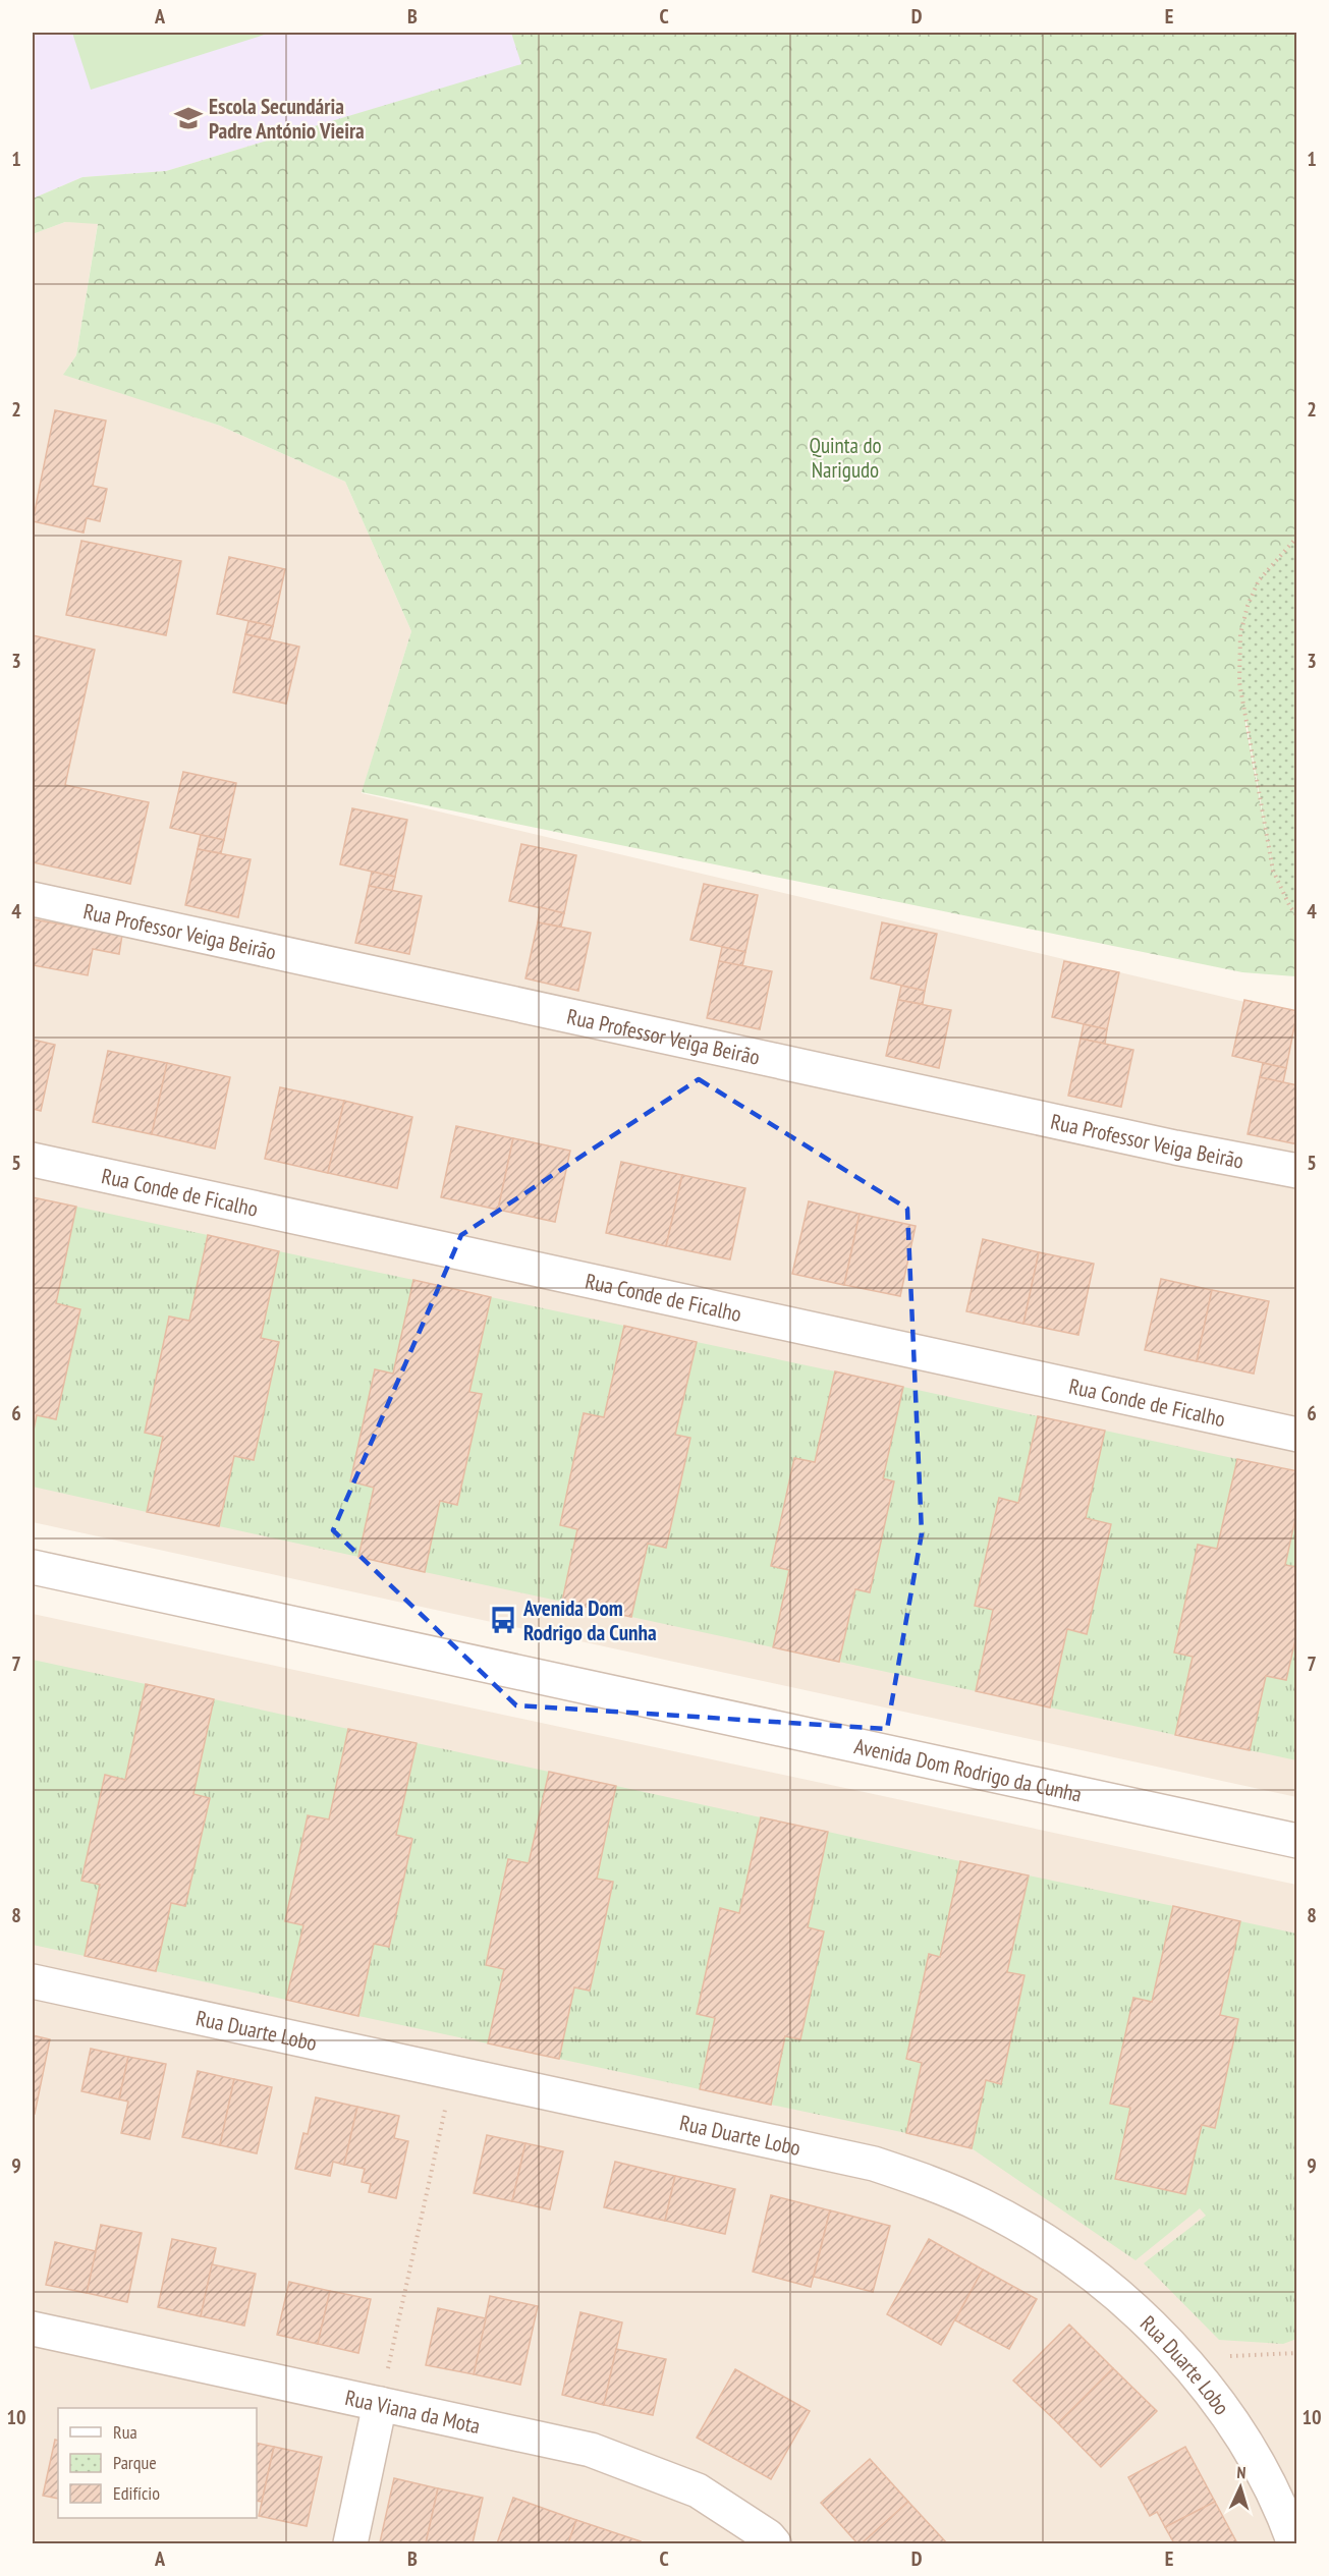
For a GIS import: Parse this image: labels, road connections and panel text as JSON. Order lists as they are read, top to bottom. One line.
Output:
{"streets":{"street":["Rua Professor Veiga Beirão","Rua Conde de Ficalho","Avenida Dom Rodrigo da Cunha","Rua Duarte Lobo","Rua Viana da Mota"]},"parks":["Quinta do Narigudo"],"places":{"school or university":["Escola Secundária Padre António Vieira"],"bus stop":["Avenida Dom Rodrigo da Cunha"]},"legend":["Rua","Parque","Edifício"],"north":"top","grid":{"columns":["A","B","C","D","E"],"rows":["1","2","3","4","5","6","7","8","9","10"]}}
